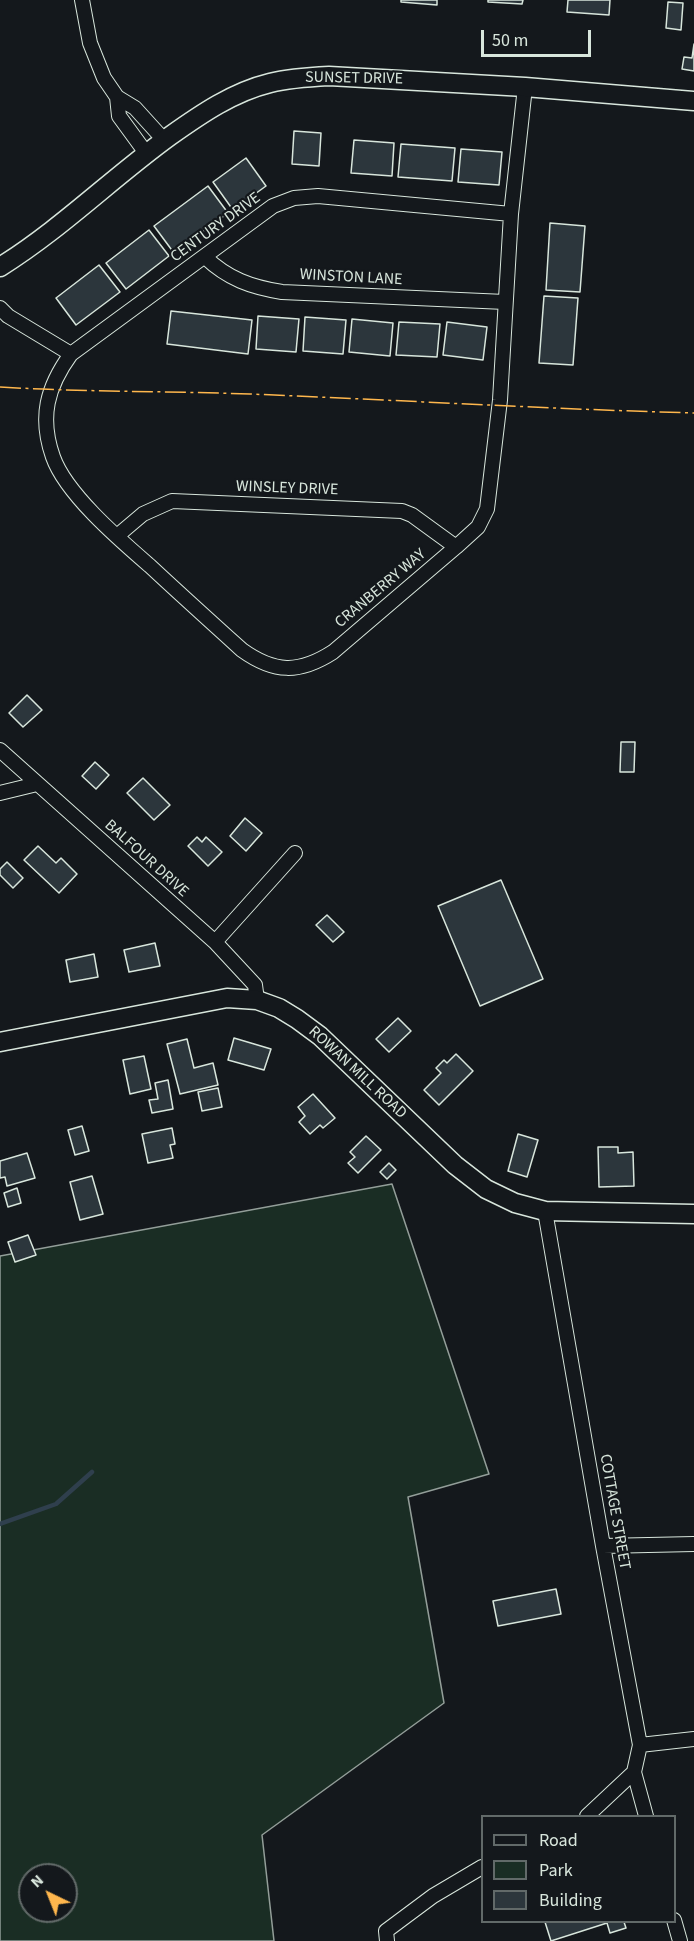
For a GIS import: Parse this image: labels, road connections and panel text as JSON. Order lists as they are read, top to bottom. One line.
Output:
{"streets":{"street":["SUNSET DRIVE","CENTURY DRIVE","WINSTON LANE","WINSLEY DRIVE","CRANBERRY WAY","BALFOUR DRIVE","ROWAN MILL ROAD","COTTAGE STREET"]},"crossings":[["SUNSET DRIVE","CRANBERRY WAY"],["CENTURY DRIVE","WINSTON LANE"],["CENTURY DRIVE","CRANBERRY WAY"],["WINSTON LANE","CRANBERRY WAY"],["WINSLEY DRIVE","CRANBERRY WAY"],["BALFOUR DRIVE","ROWAN MILL ROAD"],["ROWAN MILL ROAD","COTTAGE STREET"]],"legend":["Road","Park","Building"],"scale_bar":"50 m","north":"top left"}
